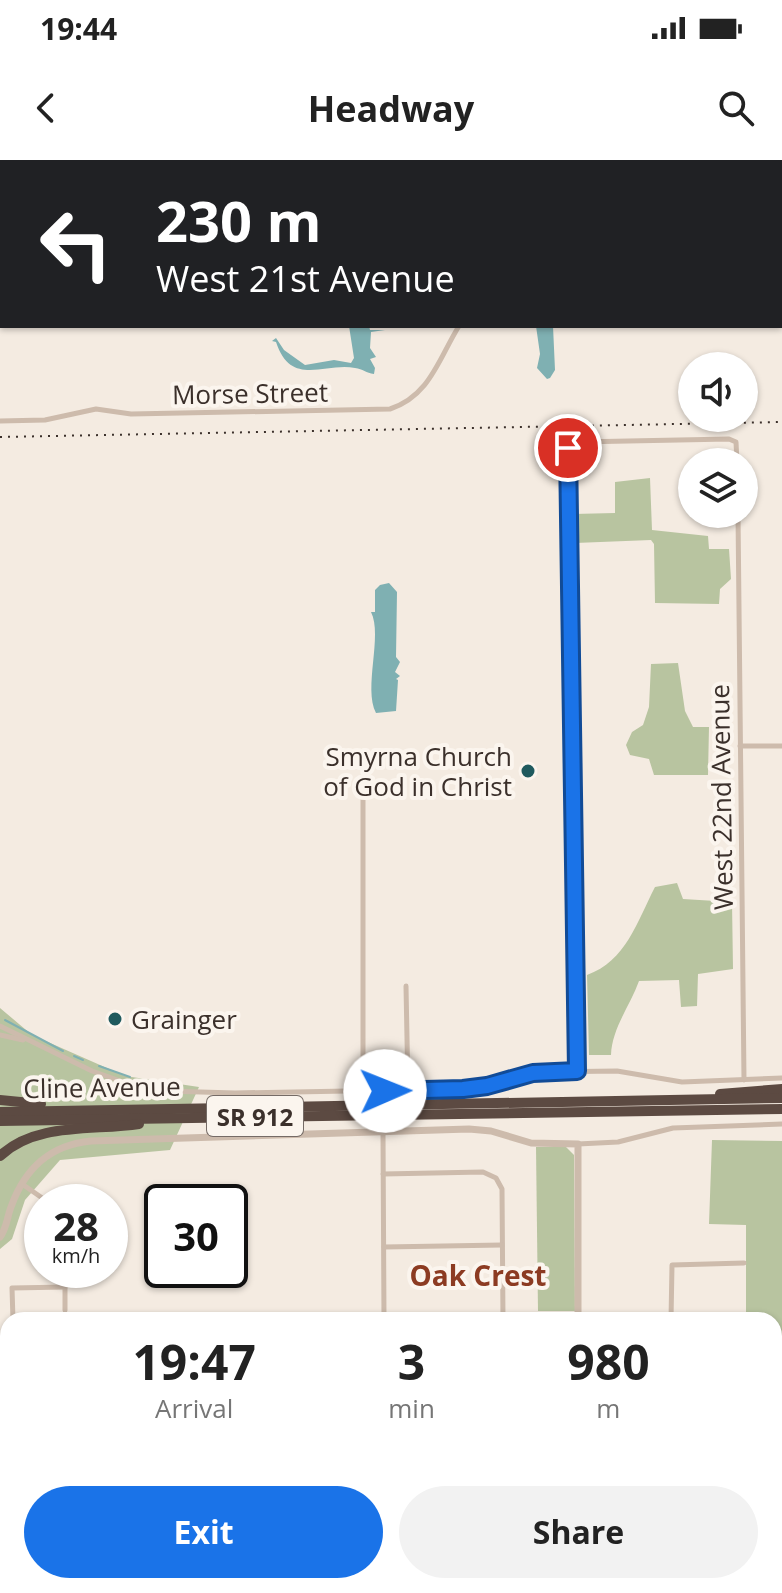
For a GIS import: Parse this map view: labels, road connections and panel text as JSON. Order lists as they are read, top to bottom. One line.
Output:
{"streets":{"highway":["Cline Avenue","SR 912"],"street":["Morse Street","West 22nd Avenue"]},"crossings":[["West 22nd Avenue","Cline Avenue"]],"districts":["Oak Crest"],"places":["Smyrna Church of God in Christ","Grainger"],"page":{"status":"19:44","header":"Headway","turn":["230 m","West 21st Avenue"],"speed":"28 km/h","limit":"30","eta":["19:47","Arrival","3","min","980","m"],"buttons":["Exit","Share"]}}
